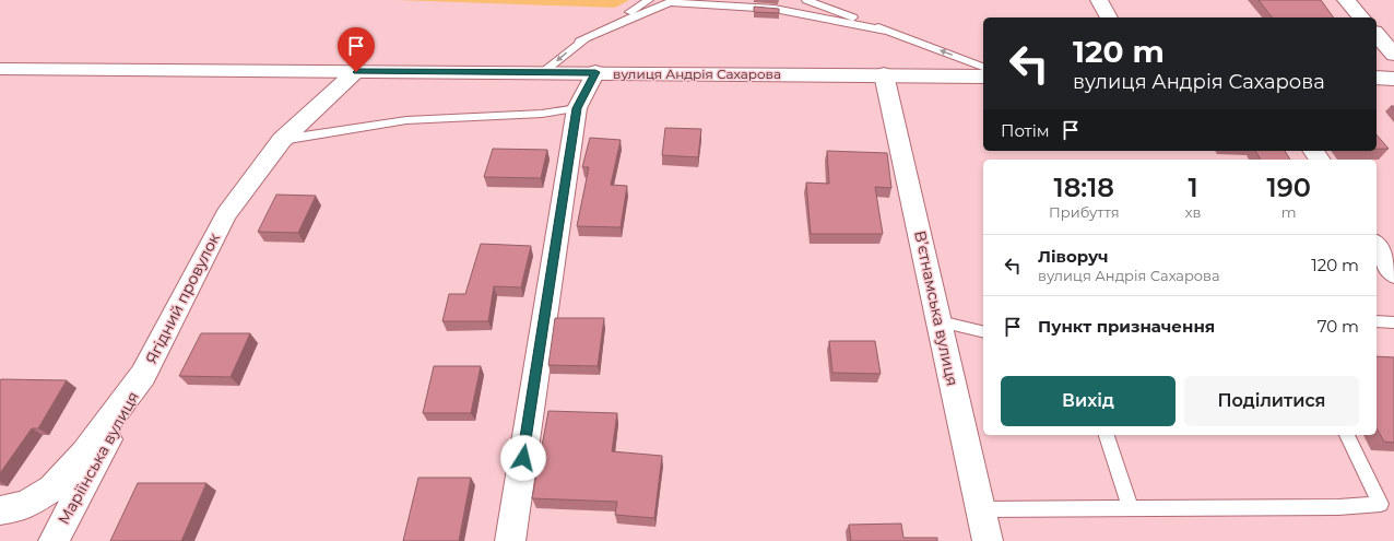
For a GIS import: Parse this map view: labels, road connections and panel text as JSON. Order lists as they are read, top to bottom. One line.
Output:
{"streets":{"street":["вулиця Андрія Сахарова","Ягідний провулок","Вʼєтнамська вулиця","Маріїнська вулиця"]},"crossings":[["вулиця Андрія Сахарова","Ягідний провулок"],["вулиця Андрія Сахарова","Вʼєтнамська вулиця"],["Ягідний провулок","Маріїнська вулиця"]],"page":{"turn":["120 m","вулиця Андрія Сахарова"],"then":"Потім","eta":["18:18","Прибуття","1","хв","190","m"],"list":[{"name":"Ліворуч","note":"вулиця Андрія Сахарова","value":"120 m"},{"name":"Пункт призначення","value":"70 m"}],"buttons":["Вихід","Поділитися"]}}
